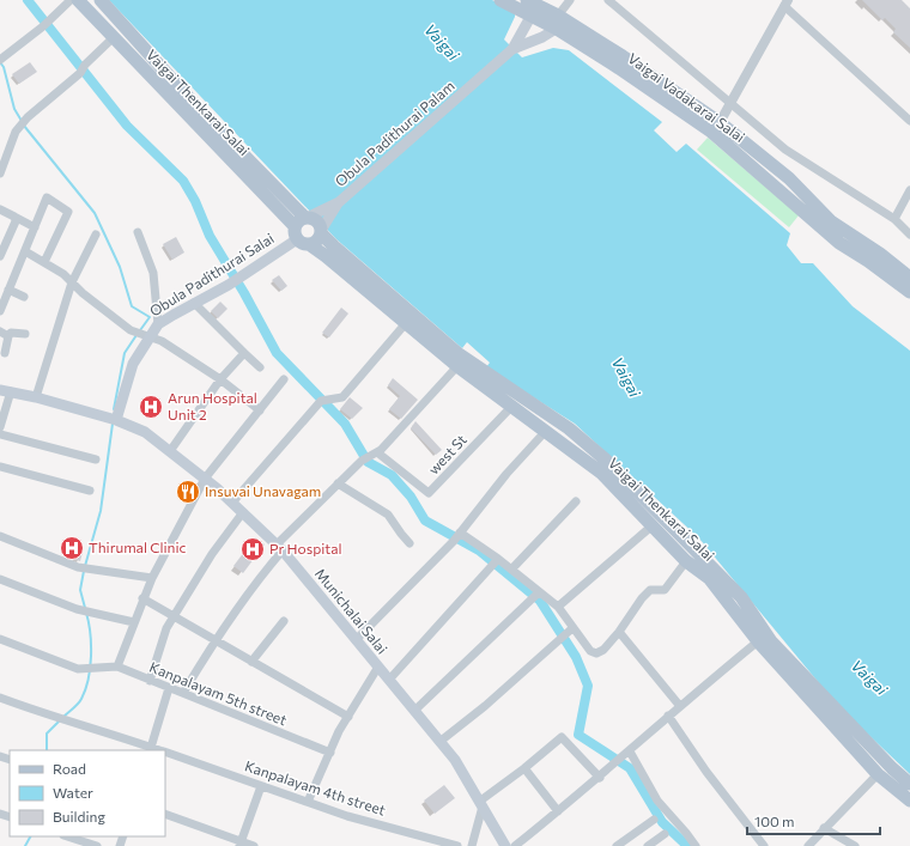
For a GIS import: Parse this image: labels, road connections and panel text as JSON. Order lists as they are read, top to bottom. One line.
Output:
{"streets":{"main road":["Vaigai Vadakarai Salai","Vaigai Thenkarai Salai","Obula Padithurai Palam","Obula Padithurai Salai","Munichalai Salai"],"street":["west St","Kanpalayam 5th street","Kanpalayam 4th street"]},"crossings":[["Vaigai Vadakarai Salai","Obula Padithurai Palam"],["Vaigai Thenkarai Salai","Obula Padithurai Palam"],["Vaigai Thenkarai Salai","Obula Padithurai Salai"],["Vaigai Thenkarai Salai","west St"],["Obula Padithurai Palam","Obula Padithurai Salai"],["Obula Padithurai Salai","Munichalai Salai"]],"water":["Vaigai"],"places":{"hospital":["Arun Hospital Unit 2","Thirumal Clinic","Pr Hospital"],"restaurant":["Insuvai Unavagam"]},"legend":["Road","Water","Building"],"scale_bar":"100 m"}
